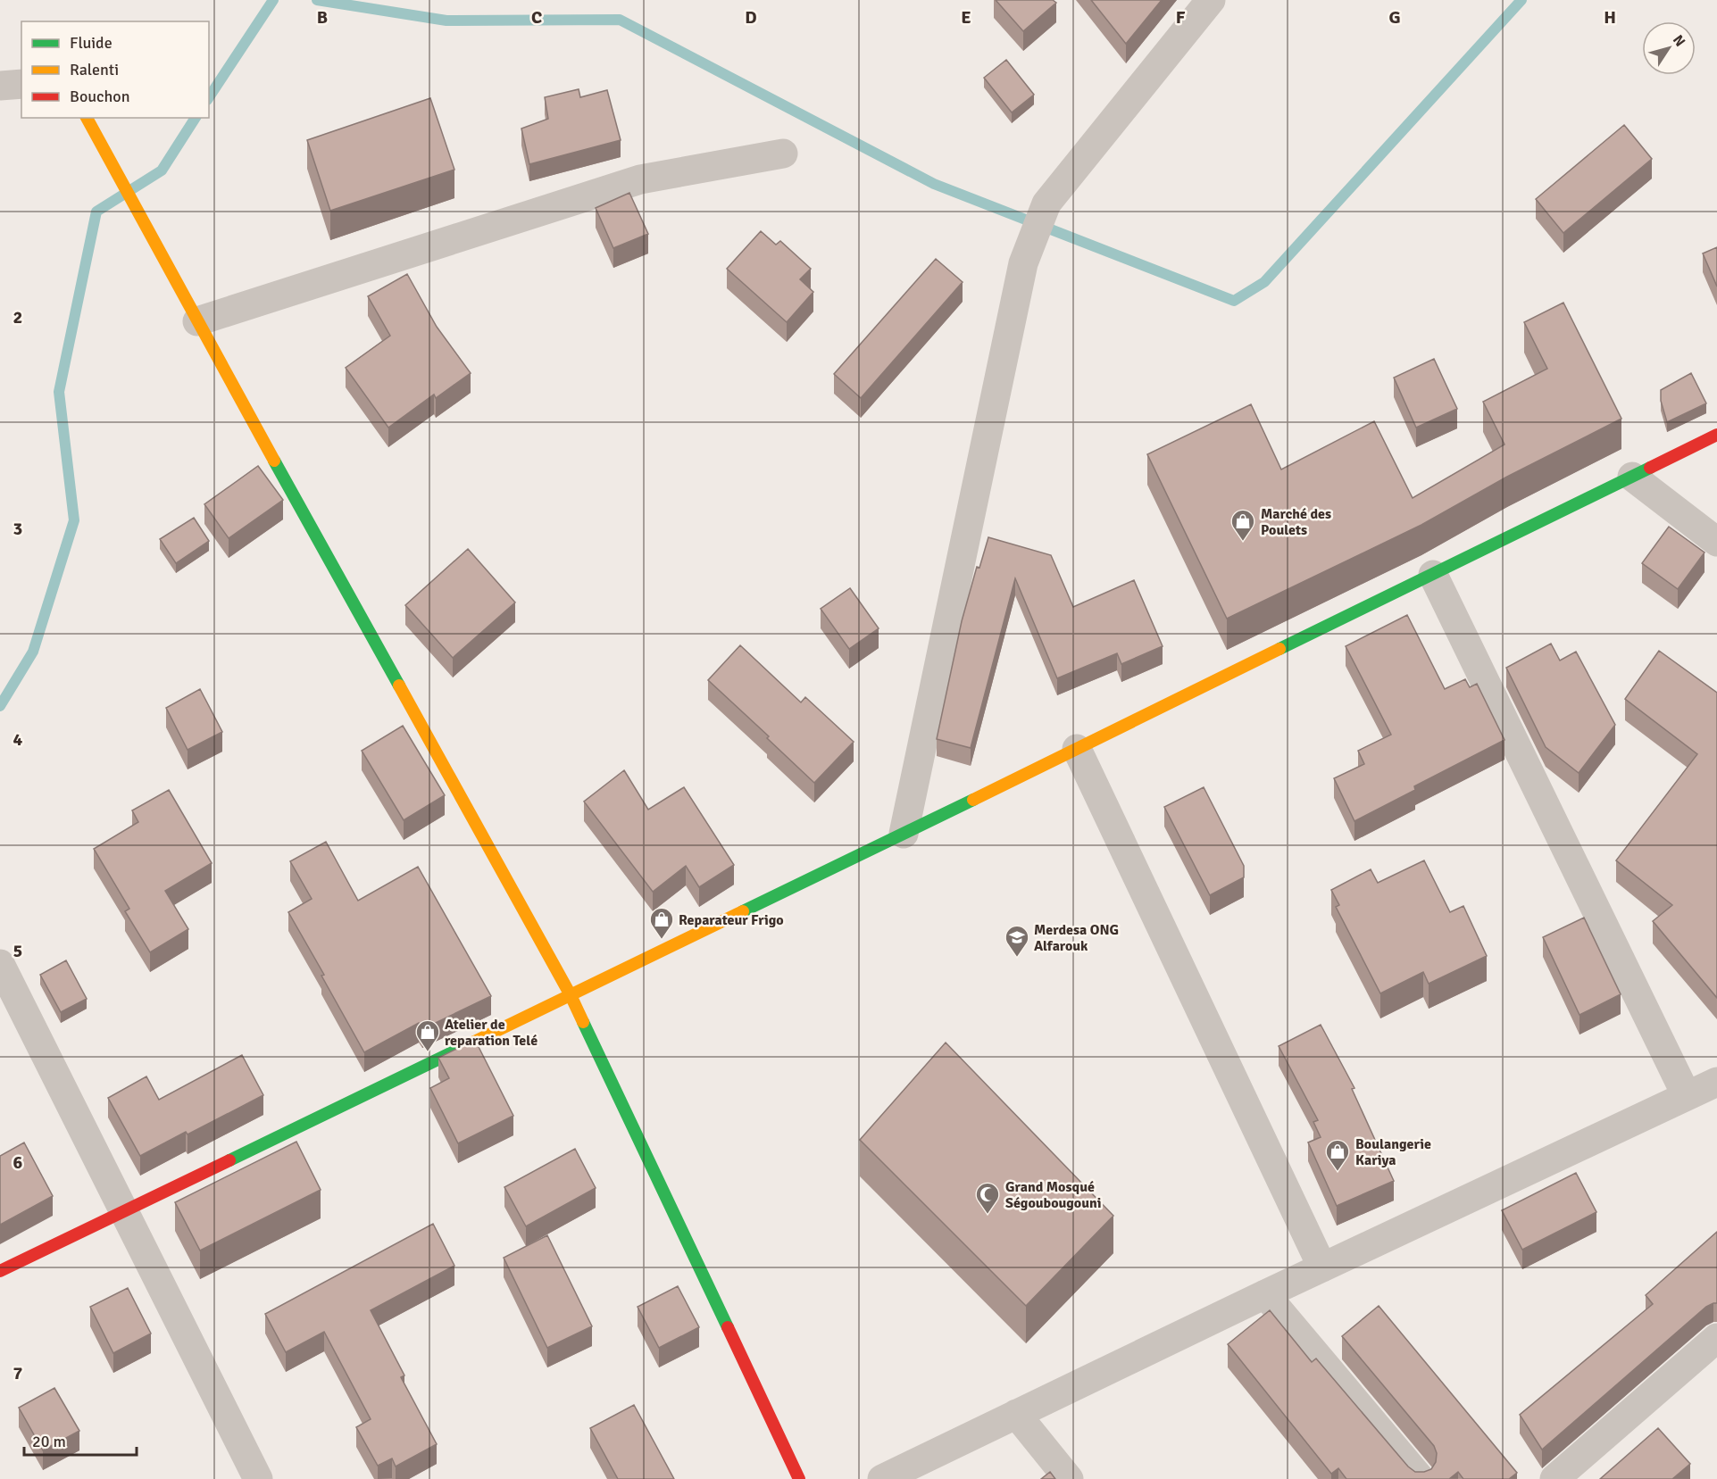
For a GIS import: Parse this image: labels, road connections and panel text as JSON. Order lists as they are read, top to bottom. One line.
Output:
{"places":{"shop":["Marché des Poulets","Reparateur Frigo","Atelier de reparation Telé","Boulangerie Kariya"],"school or university":["Merdesa ONG Alfarouk"],"mosque":["Grand Mosqué Ségoubougouni"]},"legend":["Fluide","Ralenti","Bouchon"],"scale_bar":"20 m","north":"top right","grid":{"columns":["B","C","D","E","F","G","H"],"rows":["2","3","4","5","6","7"]}}
